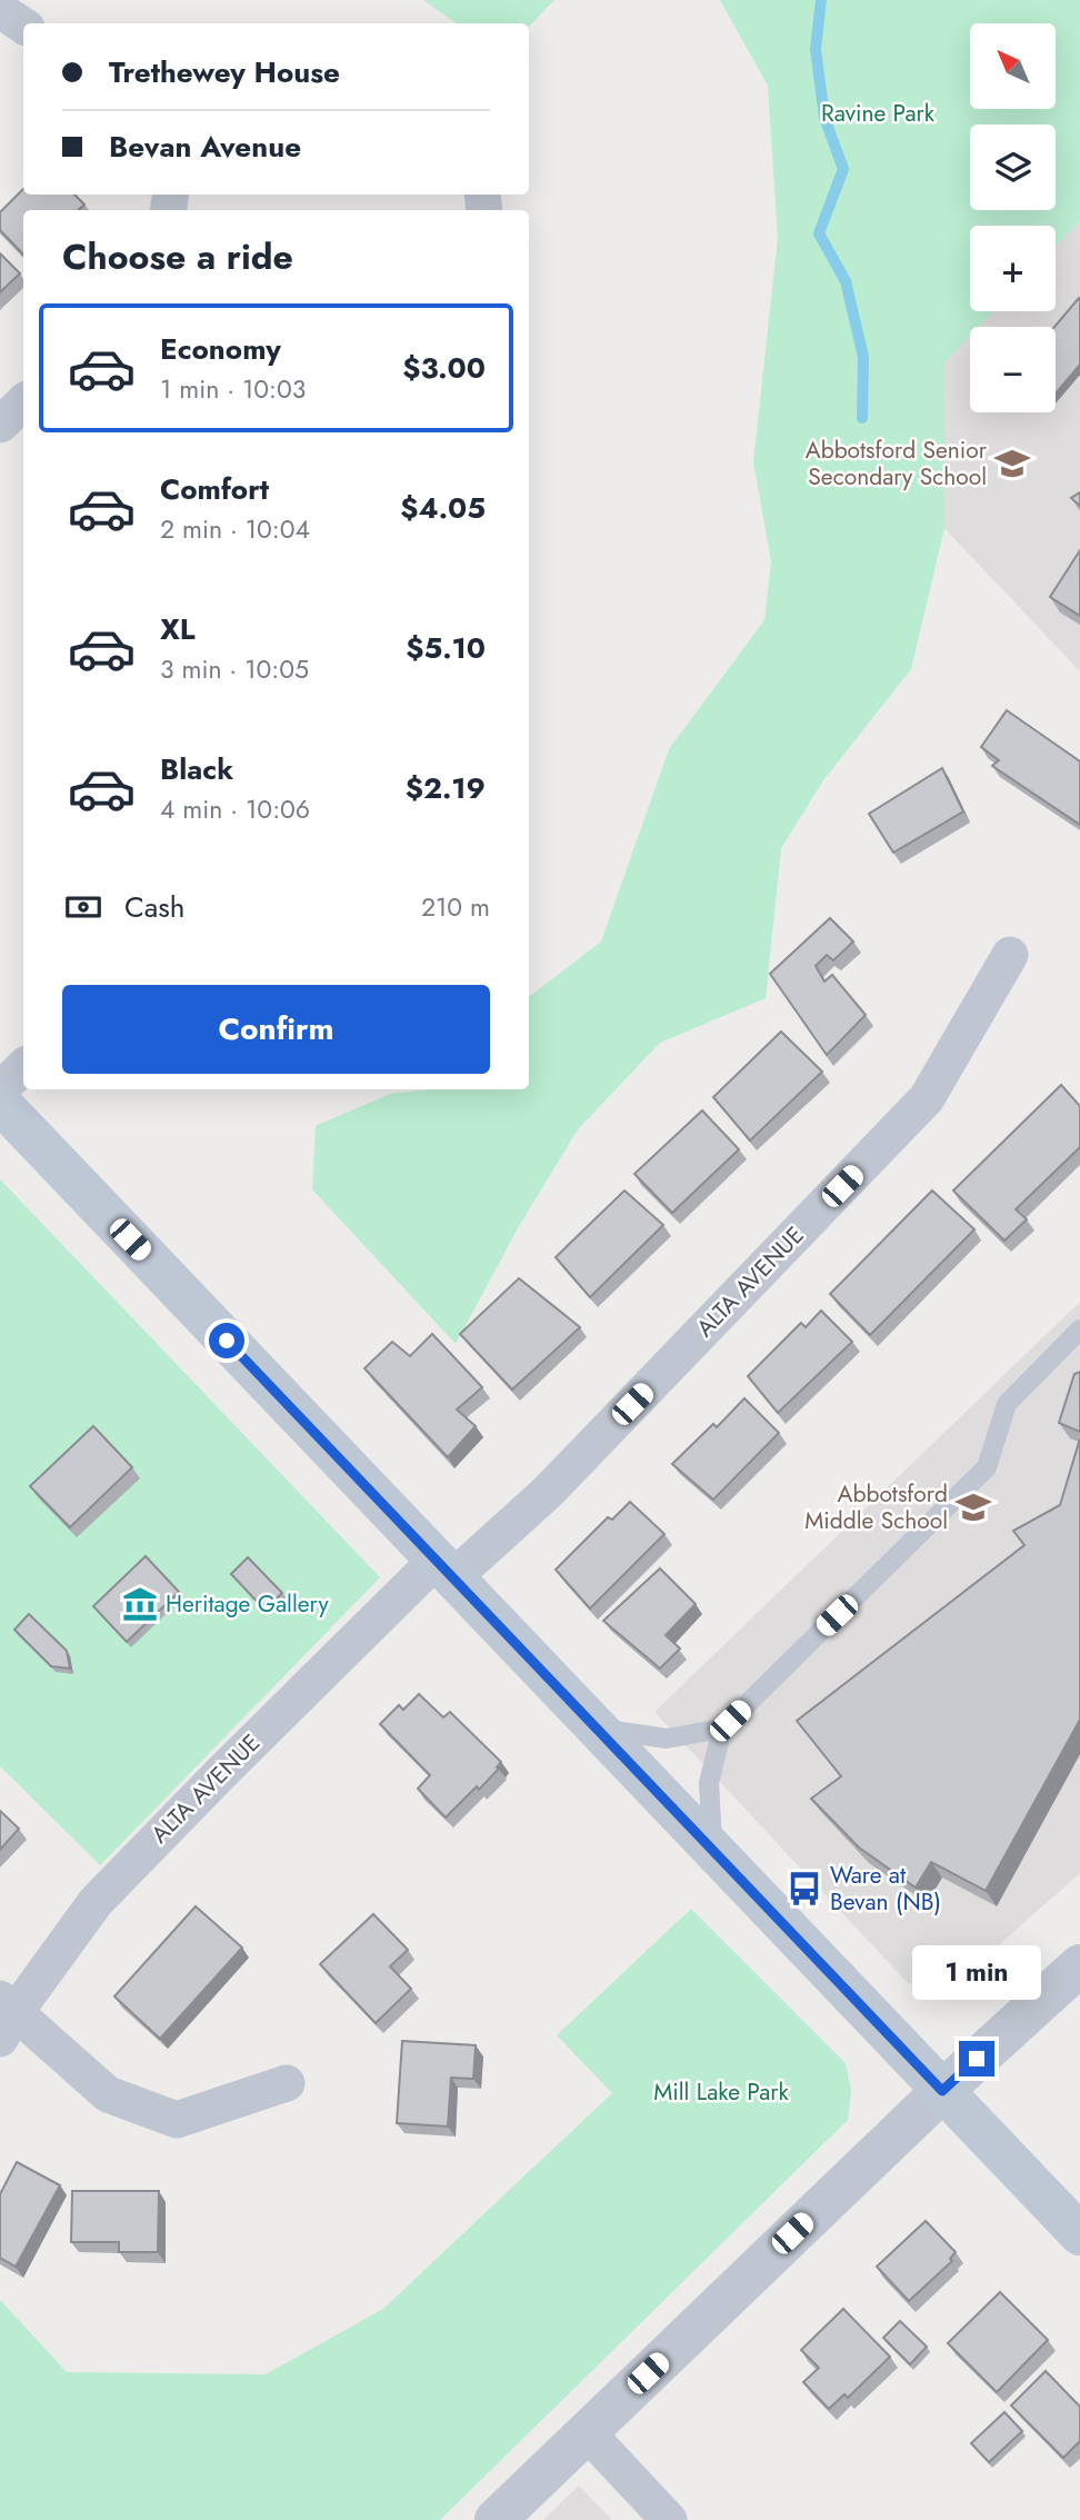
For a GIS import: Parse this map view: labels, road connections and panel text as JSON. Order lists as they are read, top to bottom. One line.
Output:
{"streets":{"street":["ALTA AVENUE"]},"parks":["Ravine Park","Mill Lake Park"],"places":{"school or university":["Abbotsford Senior Secondary School","Abbotsford Middle School"],"museum":["Heritage Gallery"],"bus stop":["Ware at Bevan (NB)"]},"north":"top left","page":{"map_buttons":["+","−"],"banner":["Trethewey House","Bevan Avenue"],"heading":"Choose a ride","list":[{"name":"Economy","note":"1 min · 10:03","value":"$3.00"},{"name":"Comfort","note":"2 min · 10:04","value":"$4.05"},{"name":"XL","note":"3 min · 10:05","value":"$5.10"},{"name":"Black","note":"4 min · 10:06","value":"$2.19"}],"pay":["Cash","210 m"],"buttons":"Confirm","bubble":"1 min"}}
